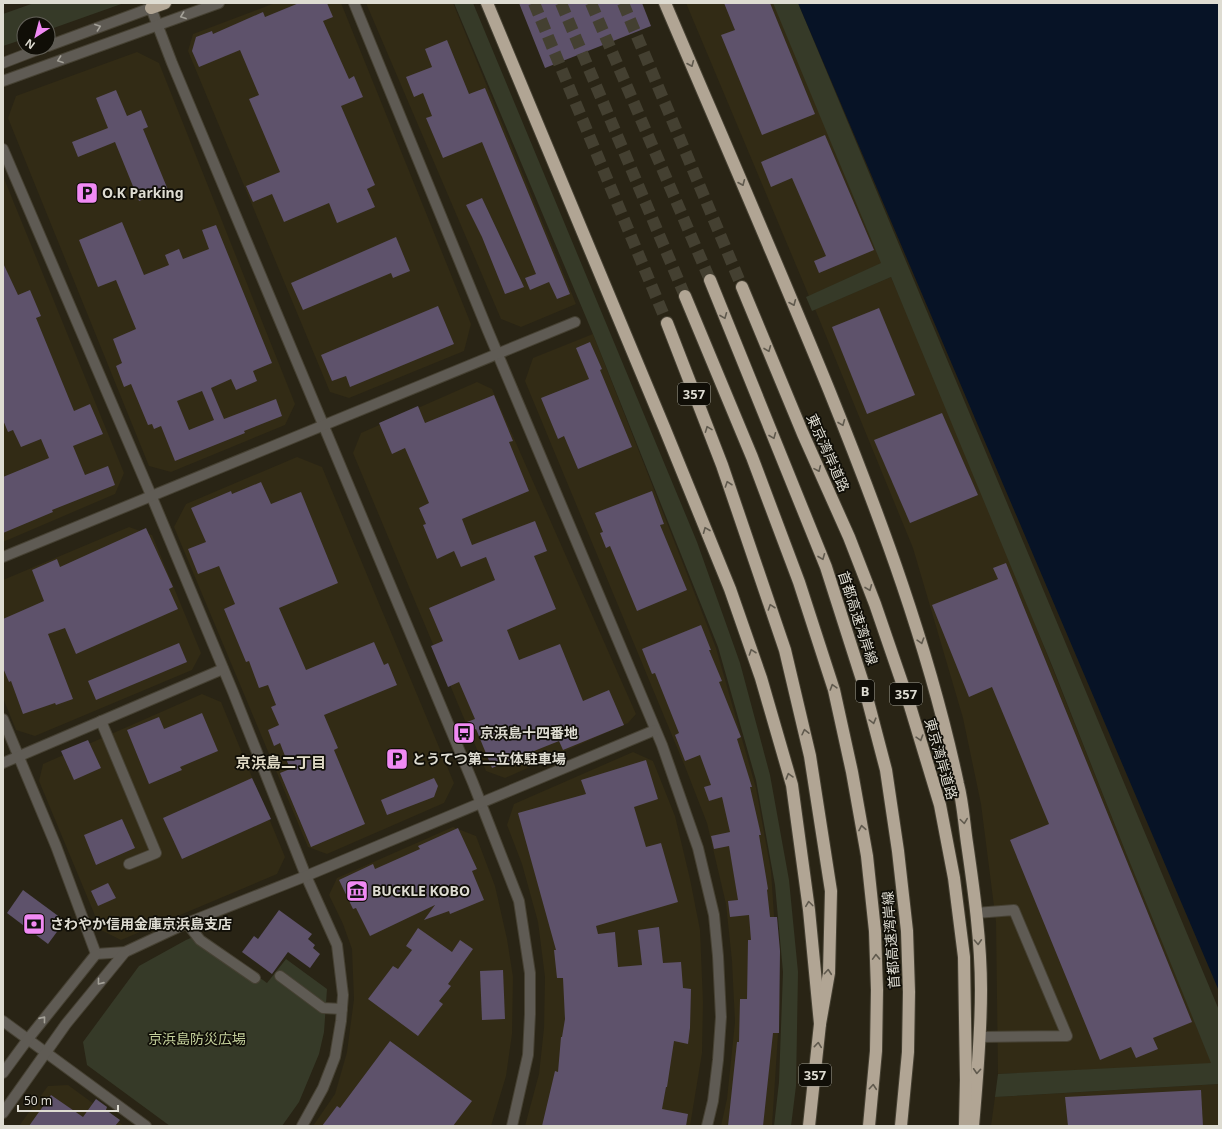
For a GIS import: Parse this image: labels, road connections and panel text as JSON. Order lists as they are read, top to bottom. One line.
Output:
{"streets":{"highway":["357","東京湾岸道路","首都高速湾岸線","B"]},"districts":["京浜島二丁目"],"parks":["京浜島防災広場"],"places":{"parking":["O.K Parking","とうてつ第二立体駐車場"],"bus stop":["京浜島十四番地"],"museum":["BUCKLE KOBO"],"bank":["さわやか信用金庫京浜島支店"]},"scale_bar":"50 m","north":"bottom left"}
